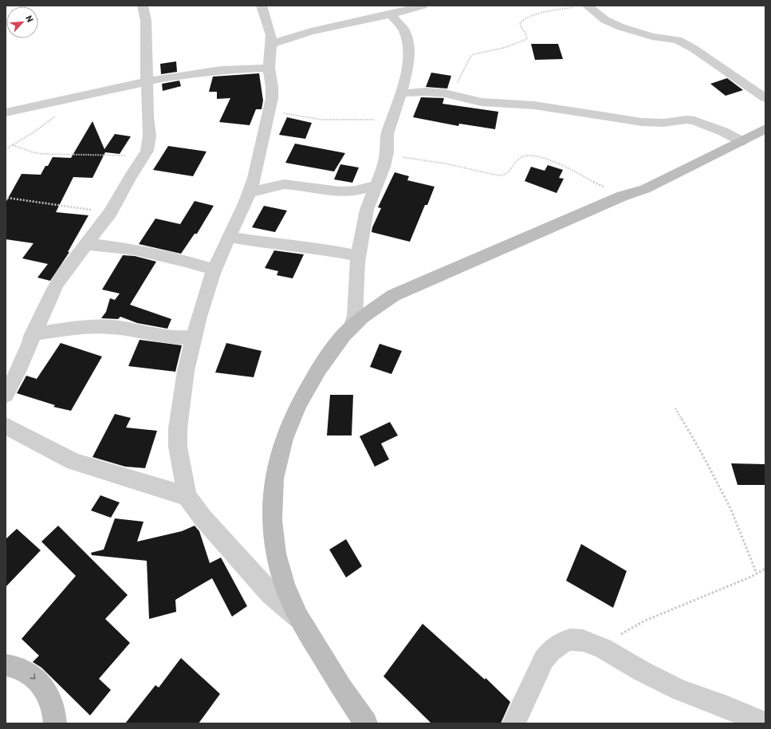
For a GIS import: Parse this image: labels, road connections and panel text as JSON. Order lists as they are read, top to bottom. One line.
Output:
{"north":"top right"}
